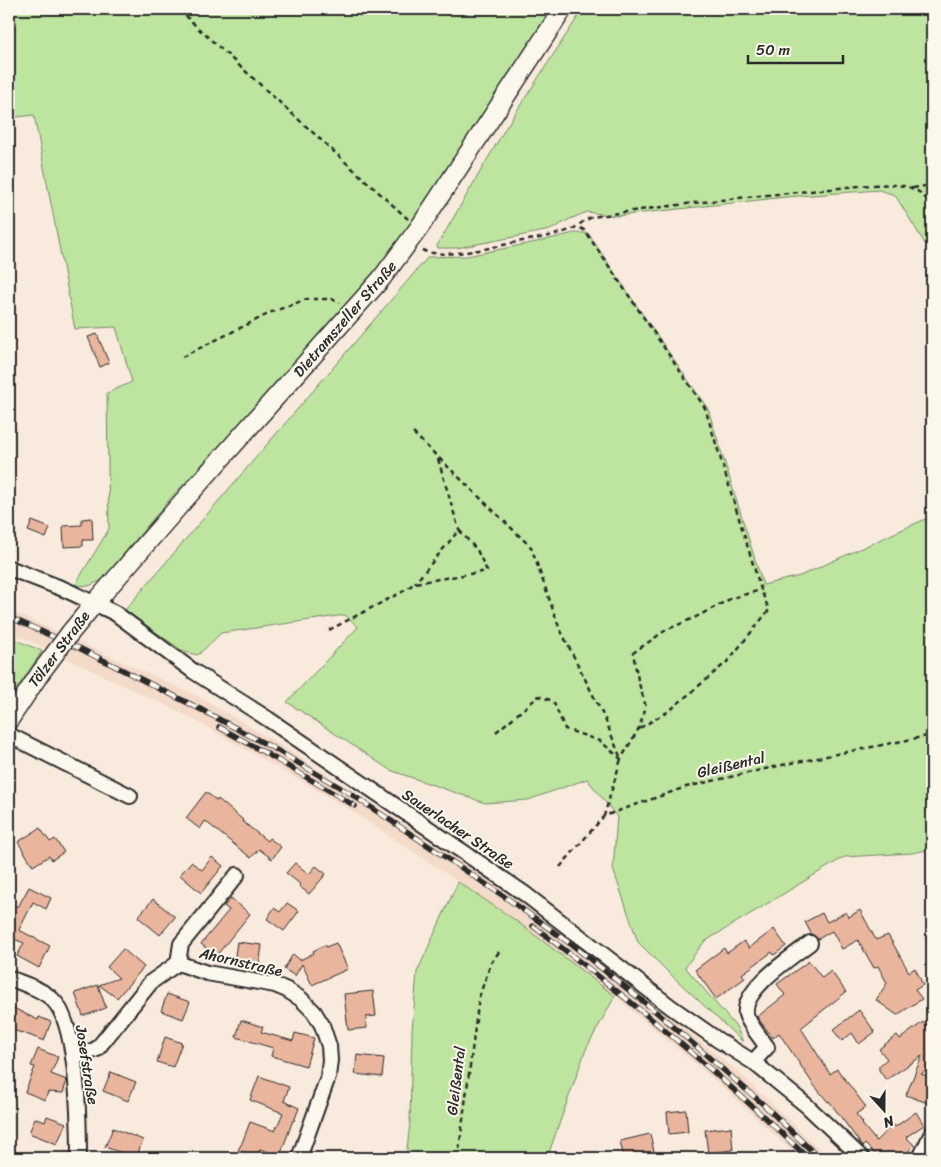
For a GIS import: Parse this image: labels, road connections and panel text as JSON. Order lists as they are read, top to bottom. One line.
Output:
{"streets":{"main road":["Dietramszeller Straße","Tölzer Straße"],"street":["Sauerlacher Straße","Ahornstraße","Josefstraße"],"path":["Gleißental"]},"crossings":[["Dietramszeller Straße","Tölzer Straße"],["Dietramszeller Straße","Sauerlacher Straße"],["Tölzer Straße","Sauerlacher Straße"],["Ahornstraße","Josefstraße"]],"scale_bar":"50 m","north":"bottom"}
